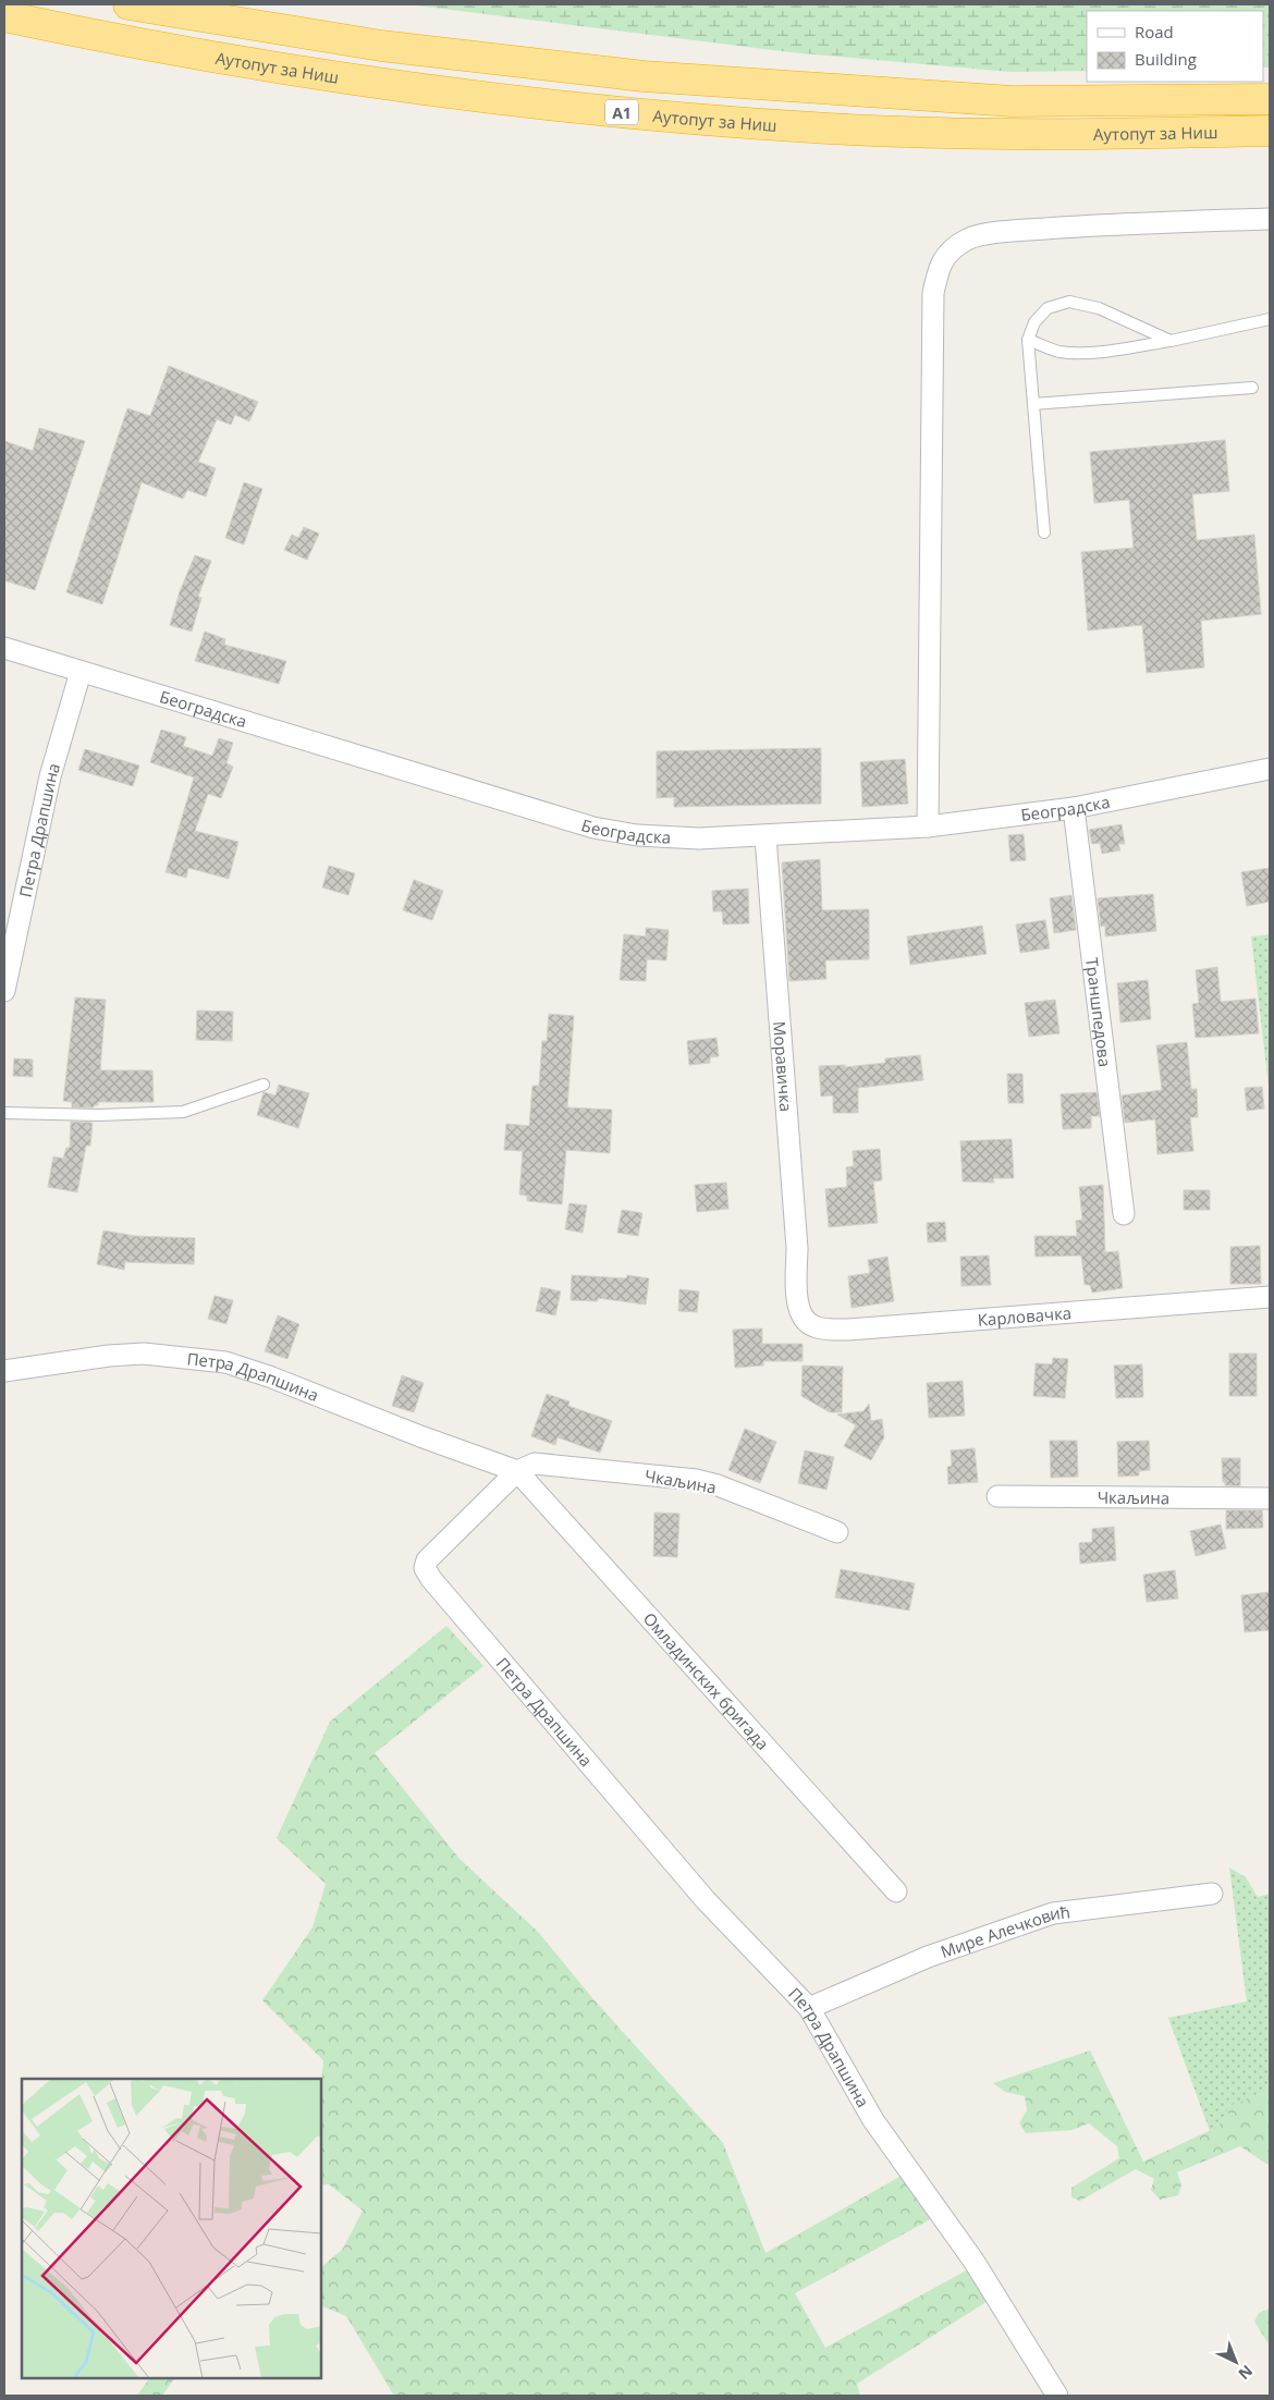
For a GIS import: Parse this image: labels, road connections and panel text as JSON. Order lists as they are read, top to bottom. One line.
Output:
{"streets":{"highway":["Аутопут за Ниш","A1"],"street":["Београдска","Петра Драпшина","Траншпедова","Моравичка","Карловачка","Чкаљина","Омладинских бригада","Мире Алечковић"]},"crossings":[["Београдска","Петра Драпшина"],["Београдска","Траншпедова"],["Београдска","Моравичка"],["Петра Драпшина","Чкаљина"],["Петра Драпшина","Омладинских бригада"],["Петра Драпшина","Мире Алечковић"],["Моравичка","Карловачка"],["Чкаљина","Омладинских бригада"]],"legend":["Road","Building"],"north":"bottom right"}
